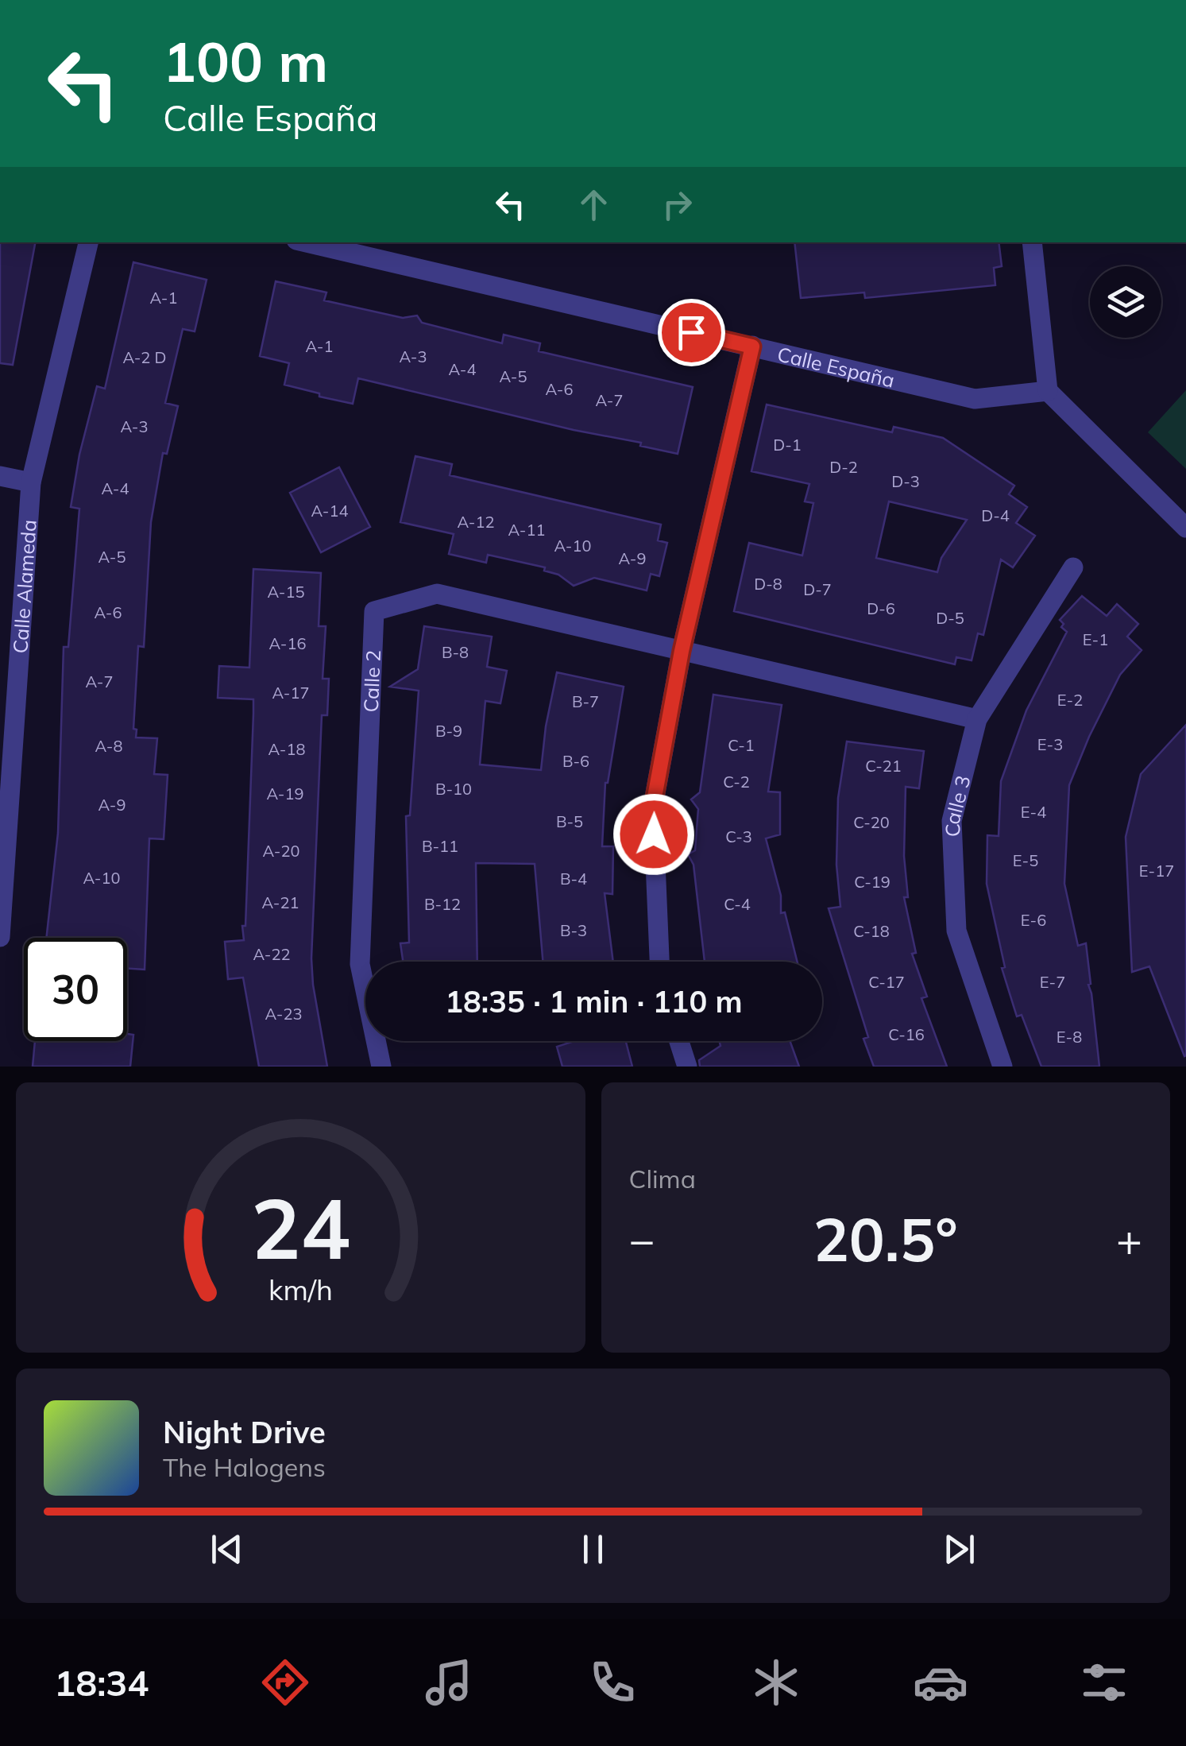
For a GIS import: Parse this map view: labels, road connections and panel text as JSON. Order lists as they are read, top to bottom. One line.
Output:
{"streets":{"street":["Calle España","Calle Alameda","Calle 2","Calle 3"]},"house_numbers":["A-1","A-1","A-3","A-2 D","A-4","A-5","A-6","A-7","A-3","D-1","D-2","D-3","A-4","A-14","D-4","A-12","A-11","A-10","A-5","A-9","D-8","D-7","A-15","D-6","A-6","D-5","E-1","A-16","B-8","A-7","A-17","E-2","B-7","B-9","E-3","C-1","A-8","A-18","B-6","C-21","C-2","B-10","A-19","A-9","E-4","B-5","C-20","C-3","B-11","A-20","E-5","E-17","A-10","B-4","C-19","A-21","B-12","C-4","E-6","B-3","C-18","A-22","C-17","E-7","A-23","C-16","E-8"],"page":{"turn":["100 m","Calle España"],"limit":"30","trip":"18:35 · 1 min · 110 m","tile":"Clima","heat":["−","20.5°","+"],"song":["Night Drive","The Halogens"],"tabs":"18:34","gauge":["24","km/h"]}}
